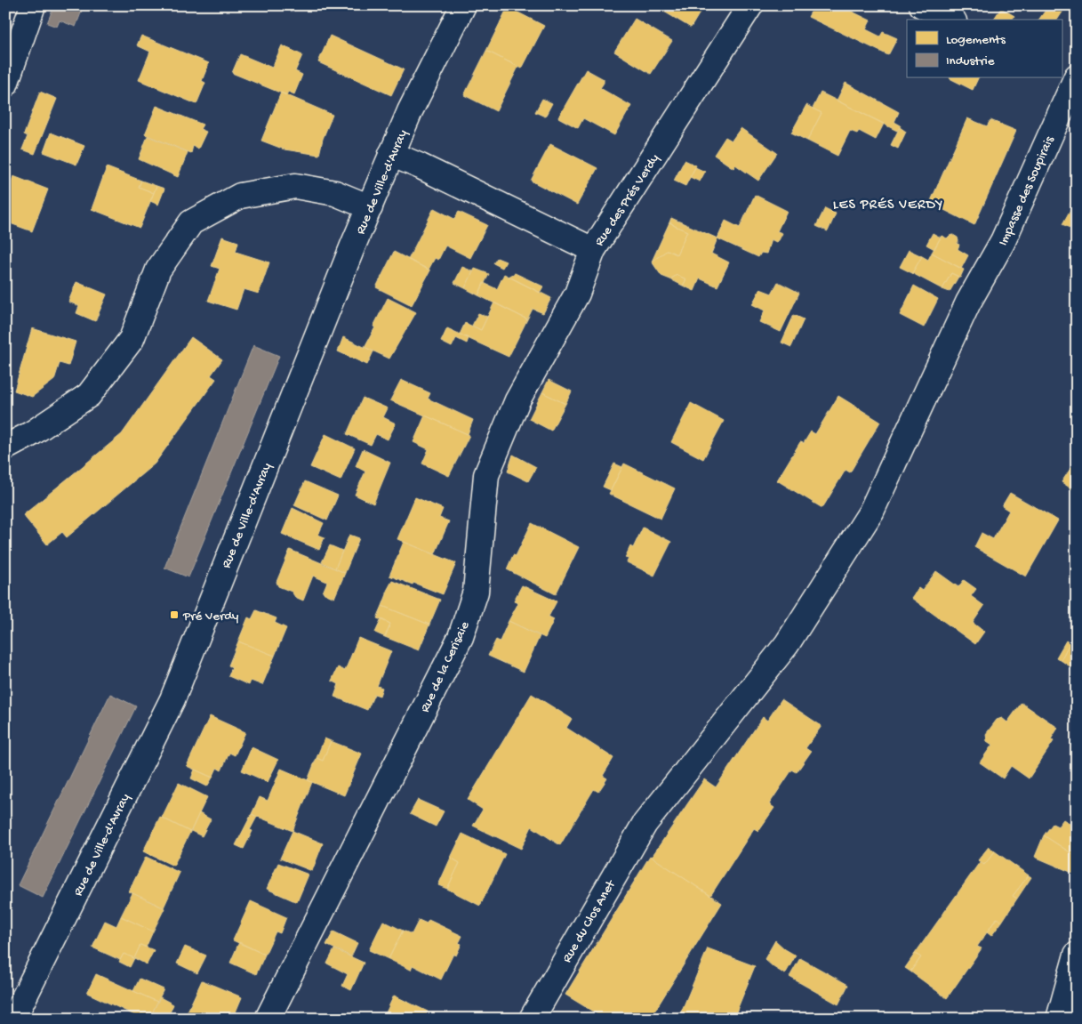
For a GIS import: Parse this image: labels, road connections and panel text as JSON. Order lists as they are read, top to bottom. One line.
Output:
{"streets":{"street":["Rue de Ville-d'Avray","Impasse des Soupirais","Rue des Prés Verdy","Rue de la Cerisaie","Rue du Clos Anet"]},"crossings":[["Rue de Ville-d'Avray","Rue des Prés Verdy"],["Impasse des Soupirais","Rue du Clos Anet"],["Rue des Prés Verdy","Rue de la Cerisaie"]],"districts":["LES PRÉS VERDY"],"places":{"transit":["Pré Verdy"]},"legend":["Logements","Industrie"]}
